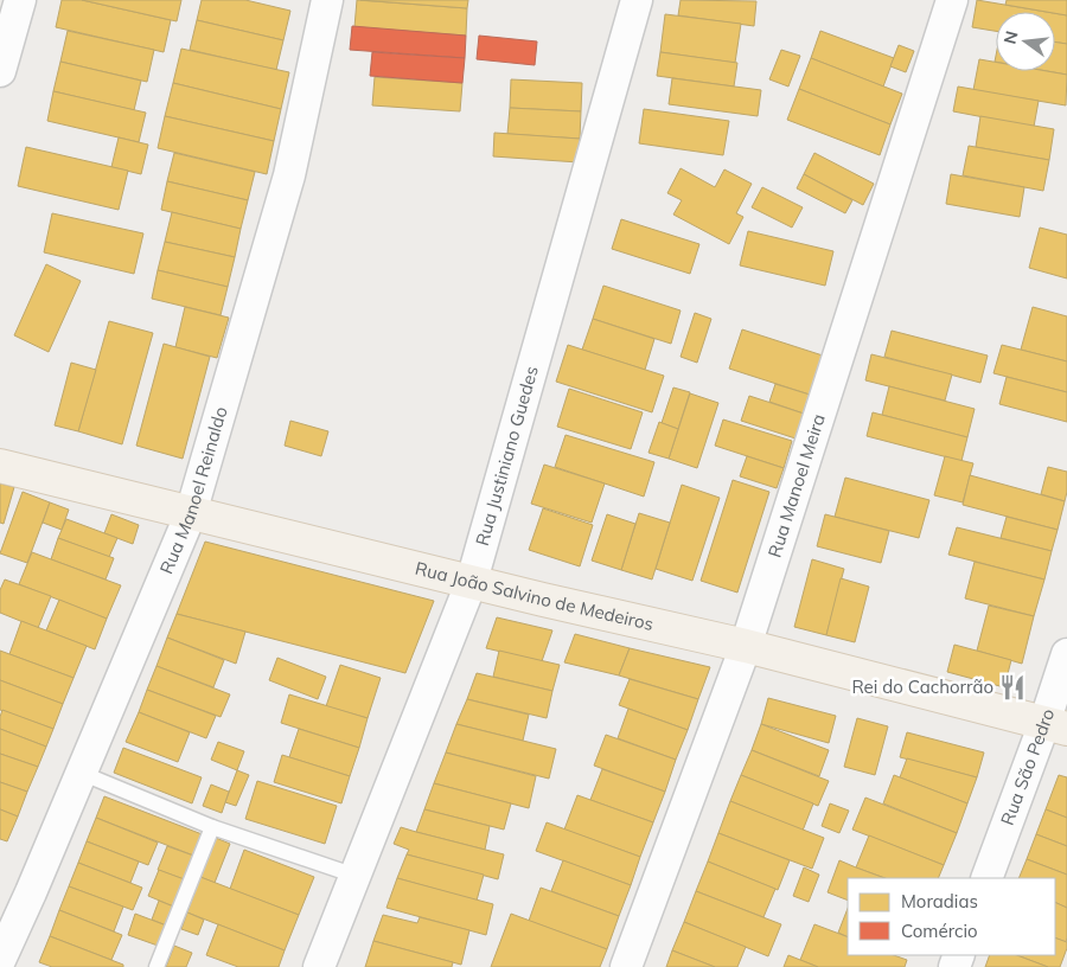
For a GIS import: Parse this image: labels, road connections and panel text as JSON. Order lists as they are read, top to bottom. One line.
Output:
{"streets":{"main road":["Rua João Salvino de Medeiros"],"street":["Rua Justiniano Guedes","Rua Manoel Meira","Rua Manoel Reinaldo","Rua São Pedro"]},"crossings":[["Rua Justiniano Guedes","Rua João Salvino de Medeiros"],["Rua Manoel Meira","Rua João Salvino de Medeiros"],["Rua Manoel Reinaldo","Rua João Salvino de Medeiros"],["Rua João Salvino de Medeiros","Rua São Pedro"]],"places":{"restaurant":["Rei do Cachorrão"]},"legend":["Moradias","Comércio"],"north":"left"}
